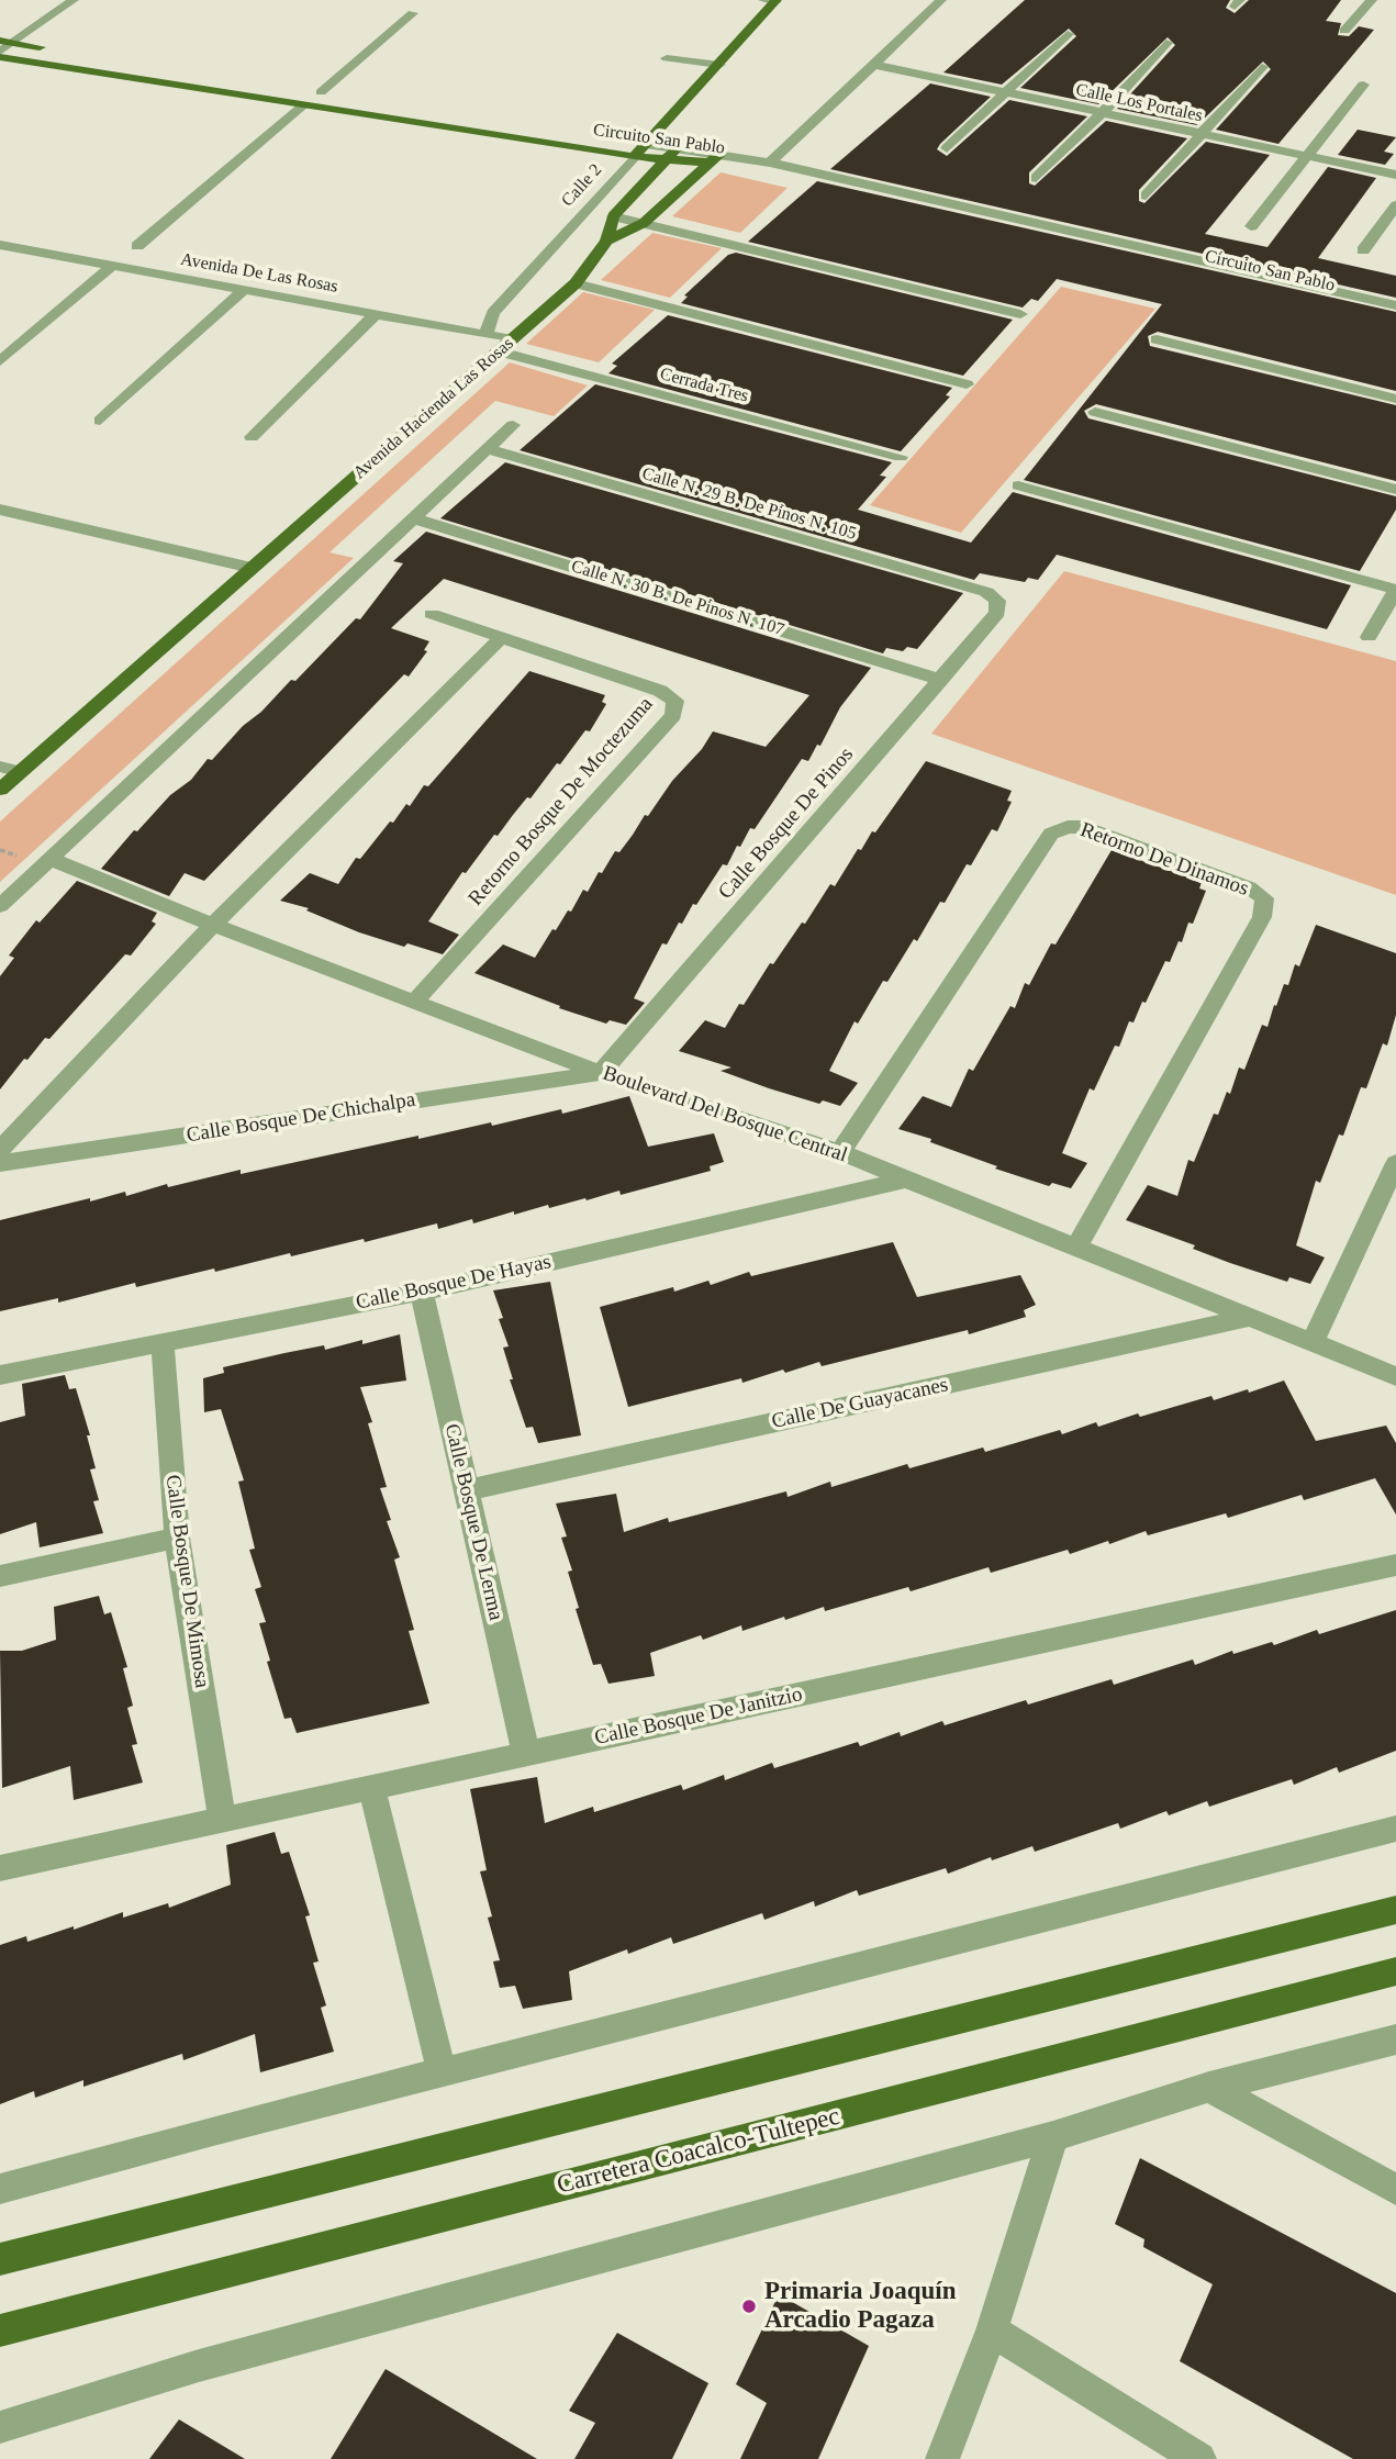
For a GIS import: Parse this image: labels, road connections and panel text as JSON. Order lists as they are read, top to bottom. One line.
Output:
{"streets":{"main road":["Circuito San Pablo","Calle 2","Avenida Hacienda Las Rosas","Carretera Coacalco-Tultepec"],"street":["Calle Los Portales","Avenida De Las Rosas","Cerrada Tres","Calle N. 29 B. De Pinos N. 105","Calle N. 30 B. De Pinos N. 107","Retorno Bosque De Moctezuma","Calle Bosque De Pinos","Retorno De Dinamos","Boulevard Del Bosque Central","Calle Bosque De Chichalpa","Calle Bosque De Hayas","Calle De Guayacanes","Calle Bosque De Lerma","Calle Bosque De Mimosa","Calle Bosque De Janitzio"]},"crossings":[["Circuito San Pablo","Calle 2"],["Circuito San Pablo","Avenida Hacienda Las Rosas"],["Calle 2","Avenida De Las Rosas"],["Avenida De Las Rosas","Cerrada Tres"],["Avenida De Las Rosas","Avenida Hacienda Las Rosas"],["Cerrada Tres","Avenida Hacienda Las Rosas"],["Calle N. 29 B. De Pinos N. 105","Calle Bosque De Pinos"],["Calle N. 30 B. De Pinos N. 107","Calle Bosque De Pinos"],["Retorno Bosque De Moctezuma","Boulevard Del Bosque Central"],["Calle Bosque De Pinos","Boulevard Del Bosque Central"],["Calle Bosque De Pinos","Calle Bosque De Chichalpa"],["Retorno De Dinamos","Boulevard Del Bosque Central"],["Boulevard Del Bosque Central","Calle Bosque De Chichalpa"],["Boulevard Del Bosque Central","Calle Bosque De Hayas"],["Boulevard Del Bosque Central","Calle De Guayacanes"],["Calle Bosque De Hayas","Calle Bosque De Lerma"],["Calle Bosque De Hayas","Calle Bosque De Mimosa"],["Calle De Guayacanes","Calle Bosque De Lerma"],["Calle Bosque De Lerma","Calle Bosque De Janitzio"],["Calle Bosque De Mimosa","Calle Bosque De Janitzio"]],"places":["Primaria Joaquín Arcadio Pagaza"]}
